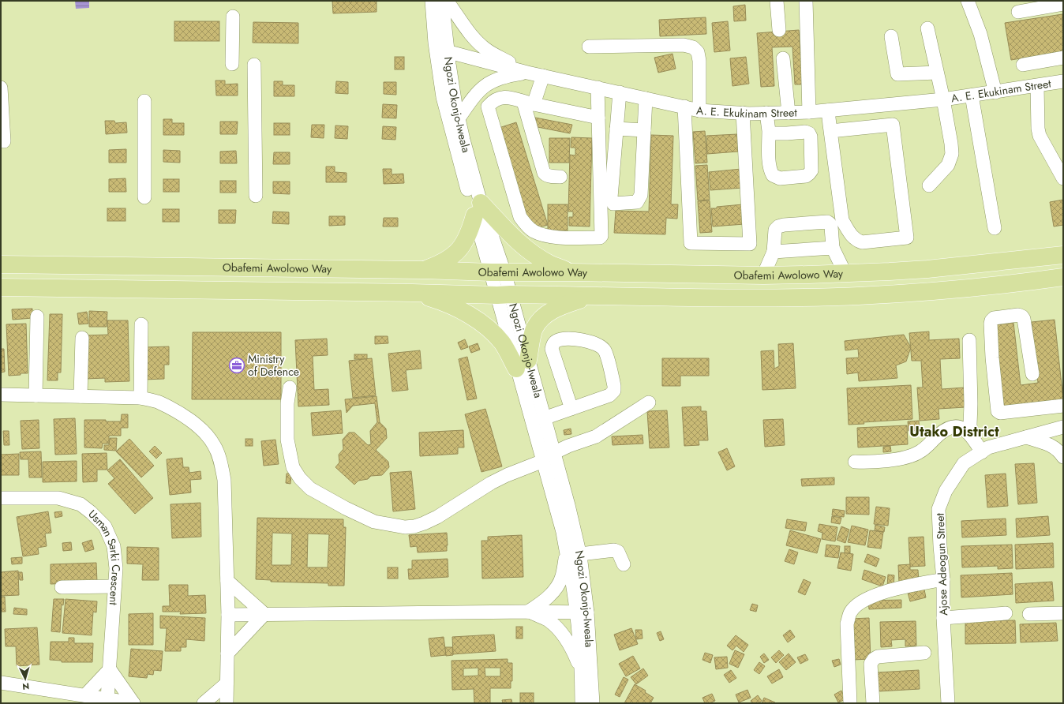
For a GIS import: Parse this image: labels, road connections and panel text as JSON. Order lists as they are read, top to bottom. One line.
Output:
{"streets":{"main road":["Obafemi Awolowo Way"],"street":["A. E. Ekukinam Street","Ngozi Okonjo-Iweala","Usman Sarki Crescent","Ajose Adeogun Street"]},"crossings":[["A. E. Ekukinam Street","Ngozi Okonjo-Iweala"],["Ngozi Okonjo-Iweala","Obafemi Awolowo Way"]],"districts":["Utako District"],"places":{"office":["Ministry of Defence"]},"north":"bottom"}
